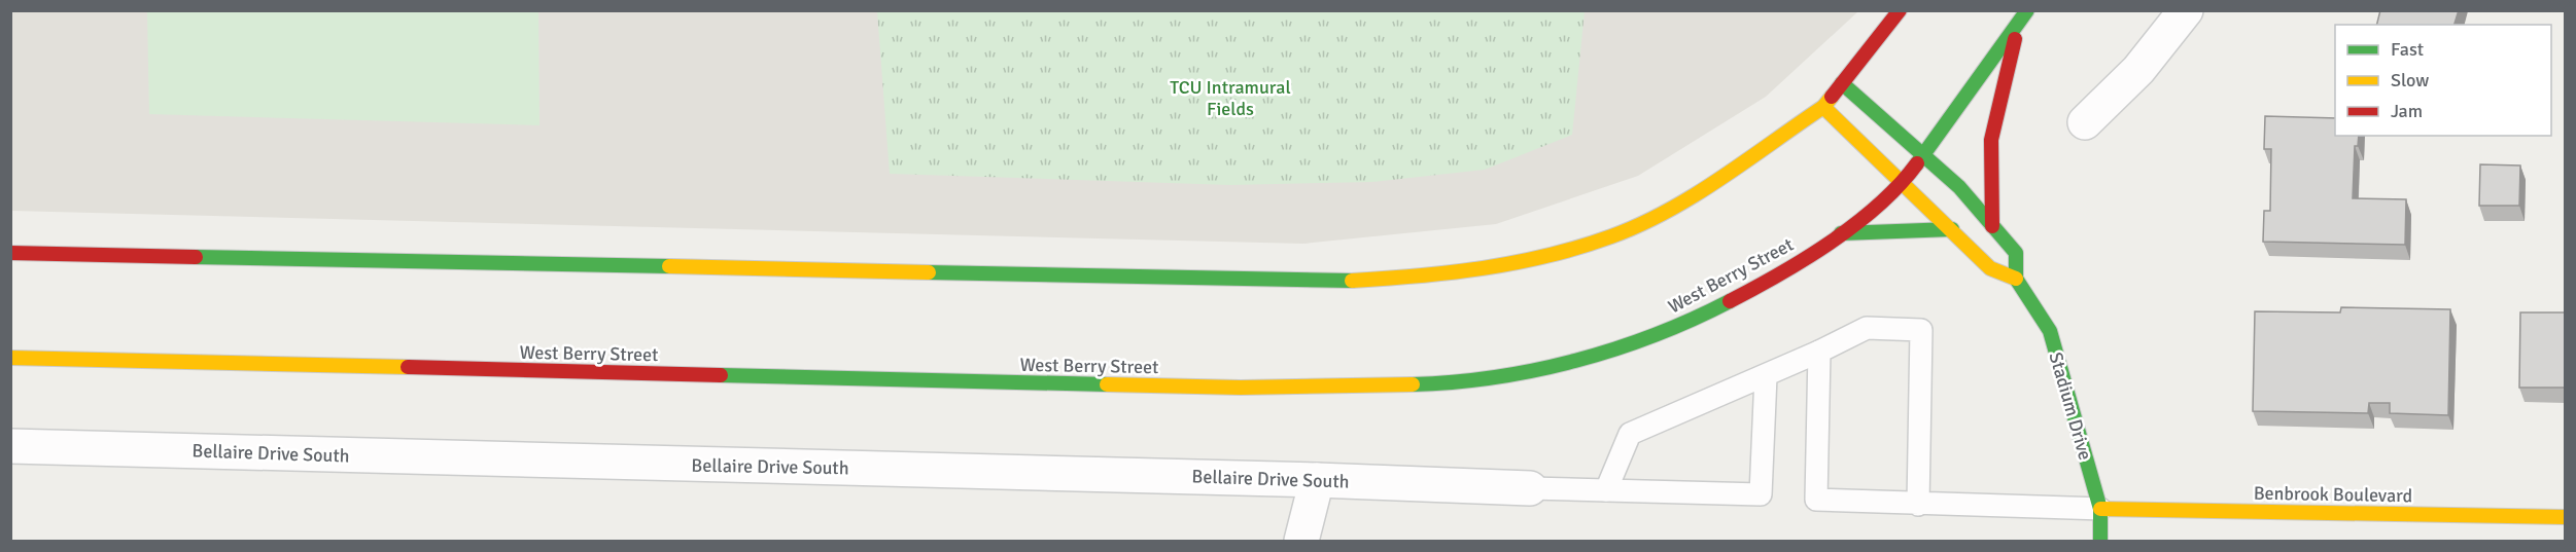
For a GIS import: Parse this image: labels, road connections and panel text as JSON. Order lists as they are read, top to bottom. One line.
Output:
{"streets":{"main road":["West Berry Street","Stadium Drive","Benbrook Boulevard"],"street":["Bellaire Drive South"]},"crossings":[["West Berry Street","Stadium Drive"],["Stadium Drive","Benbrook Boulevard"]],"parks":["TCU Intramural Fields"],"legend":["Fast","Slow","Jam"]}
